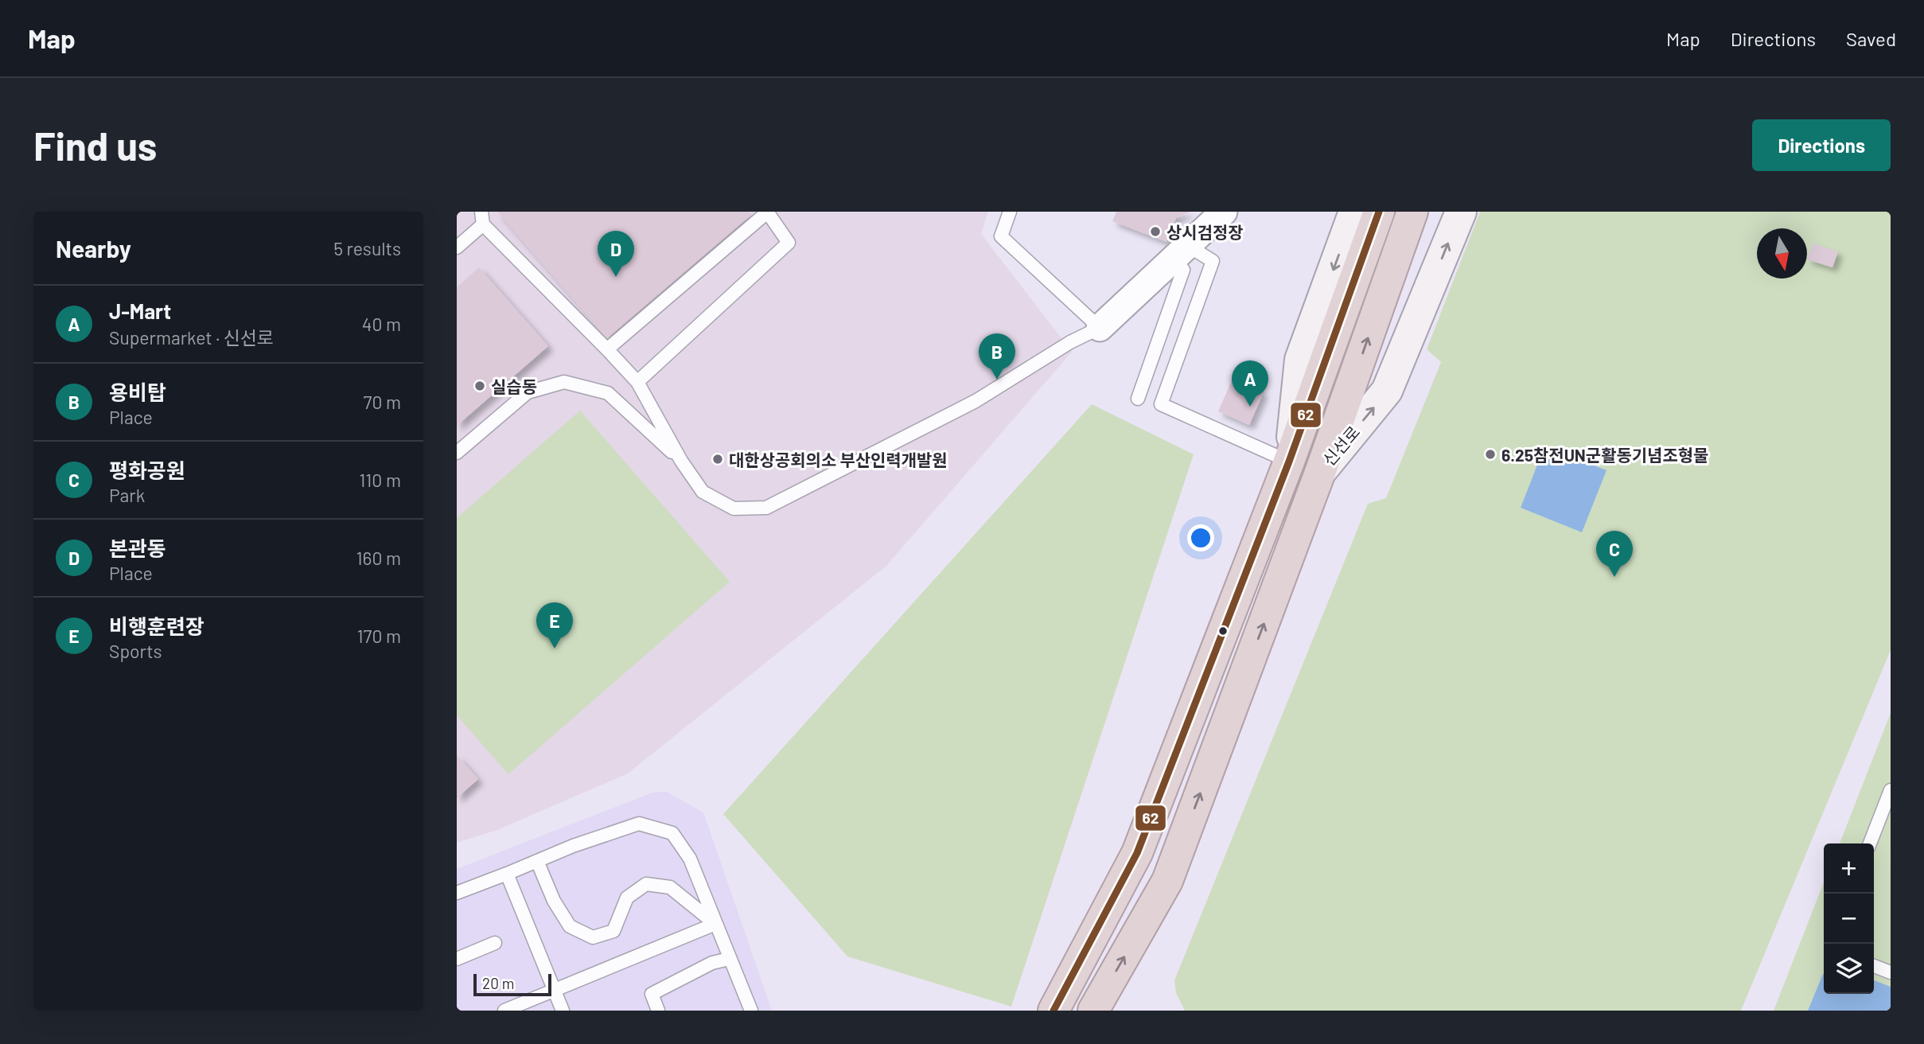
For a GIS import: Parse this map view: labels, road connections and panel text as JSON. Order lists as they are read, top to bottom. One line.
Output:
{"streets":{"highway":["신선로"]},"places":["상시검정장","실습동","6.25참전UN군활동기념조형물","대한상공회의소 부산인력개발원"],"lines":["transit line 62"],"scale_bar":"20 m","north":"bottom","page":{"header":"Map","nav":["Map","Directions","Saved"],"buttons":"Directions","title":"Find us","heading":["Nearby","5 results"],"pins":["D","B","A","C","E"],"list":[{"mark":"A","name":"J-Mart","note":"Supermarket · 신선로","value":"40 m"},{"mark":"B","name":"용비탑","note":"Place","value":"70 m"},{"mark":"C","name":"평화공원","note":"Park","value":"110 m"},{"mark":"D","name":"본관동","note":"Place","value":"160 m"},{"mark":"E","name":"비행훈련장","note":"Sports","value":"170 m"}],"map_buttons":["+","−"],"scale":"20 m"}}
